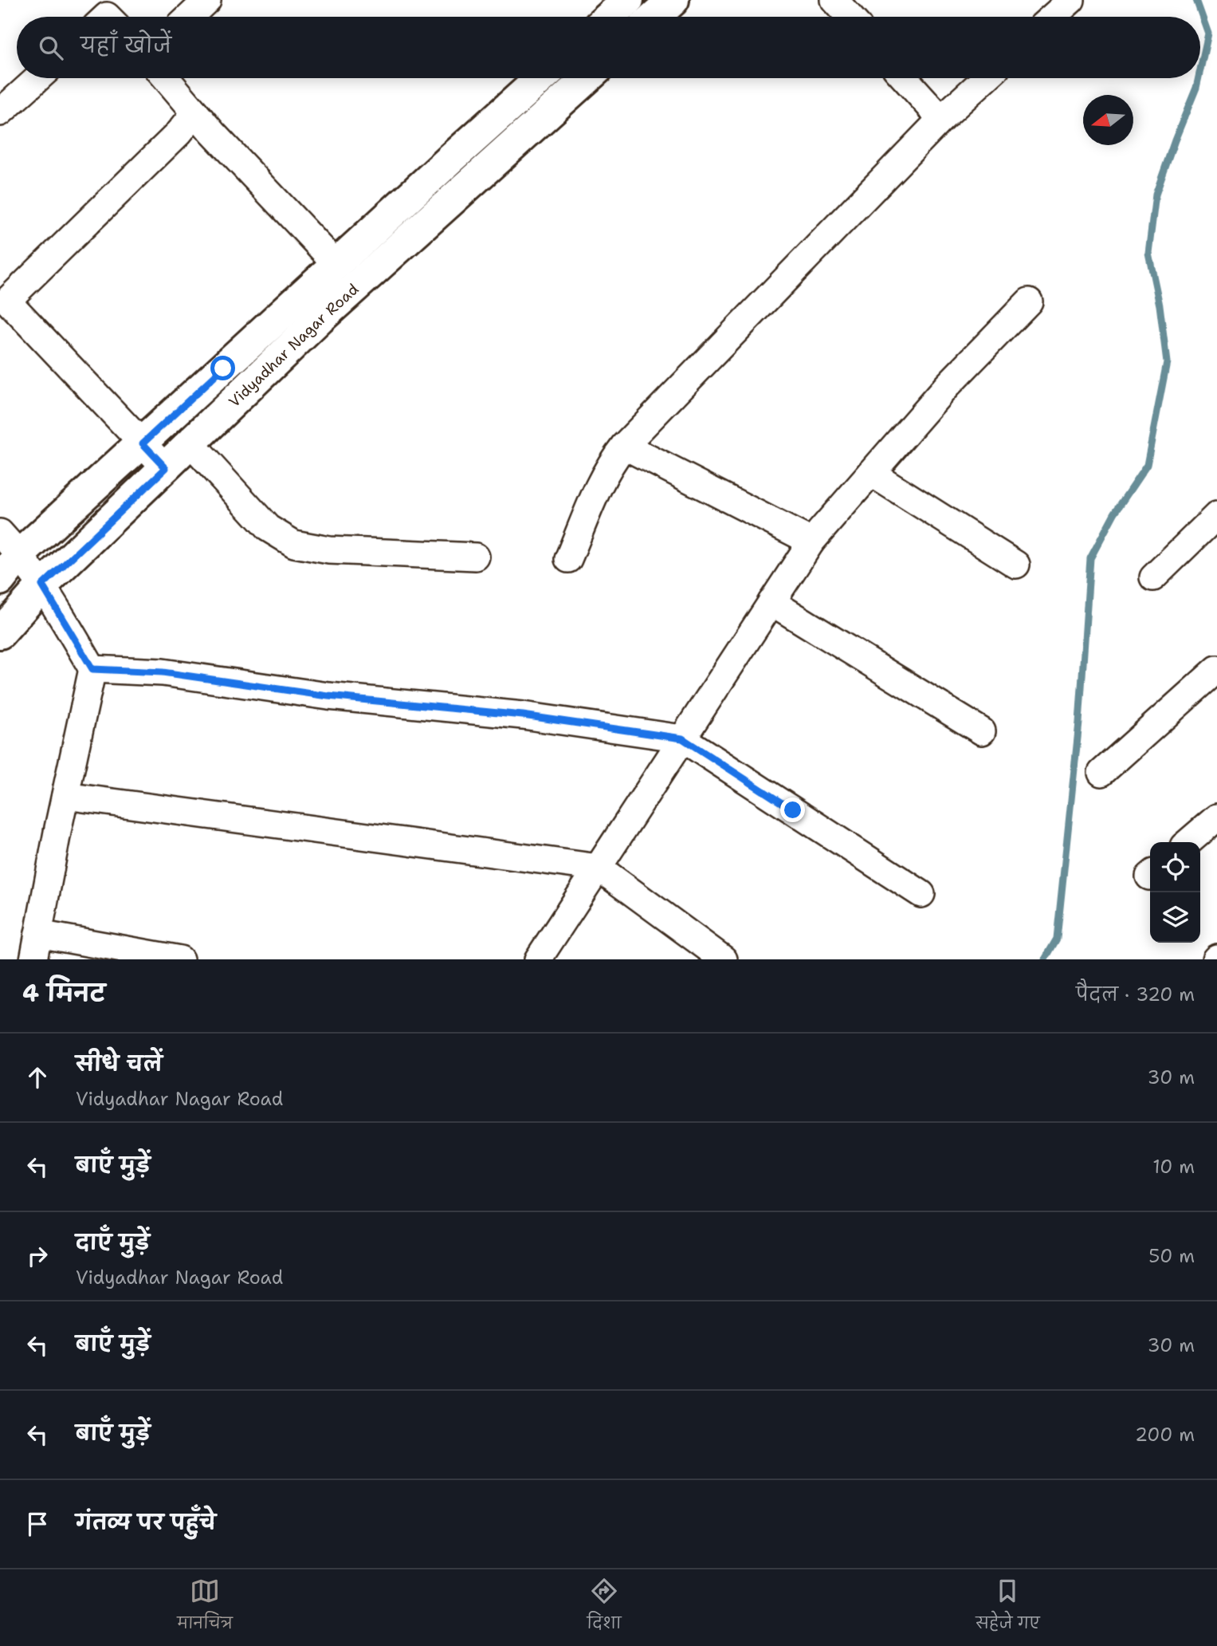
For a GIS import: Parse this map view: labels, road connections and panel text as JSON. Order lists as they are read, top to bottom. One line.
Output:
{"streets":{"main road":["Vidyadhar Nagar Road"]},"north":"left","page":{"search":"यहाँ खोजें","heading":["4 मिनट","पैदल · 320 m"],"list":[["सीधे चलें","Vidyadhar Nagar Road","30 m"],["बाएँ मुड़ें","10 m"],["दाएँ मुड़ें","Vidyadhar Nagar Road","50 m"],["बाएँ मुड़ें","30 m"],["बाएँ मुड़ें","200 m"],"गंतव्य पर पहुँचे"],"nav":["मानचित्र","दिशा","सहेजे गए"]}}
